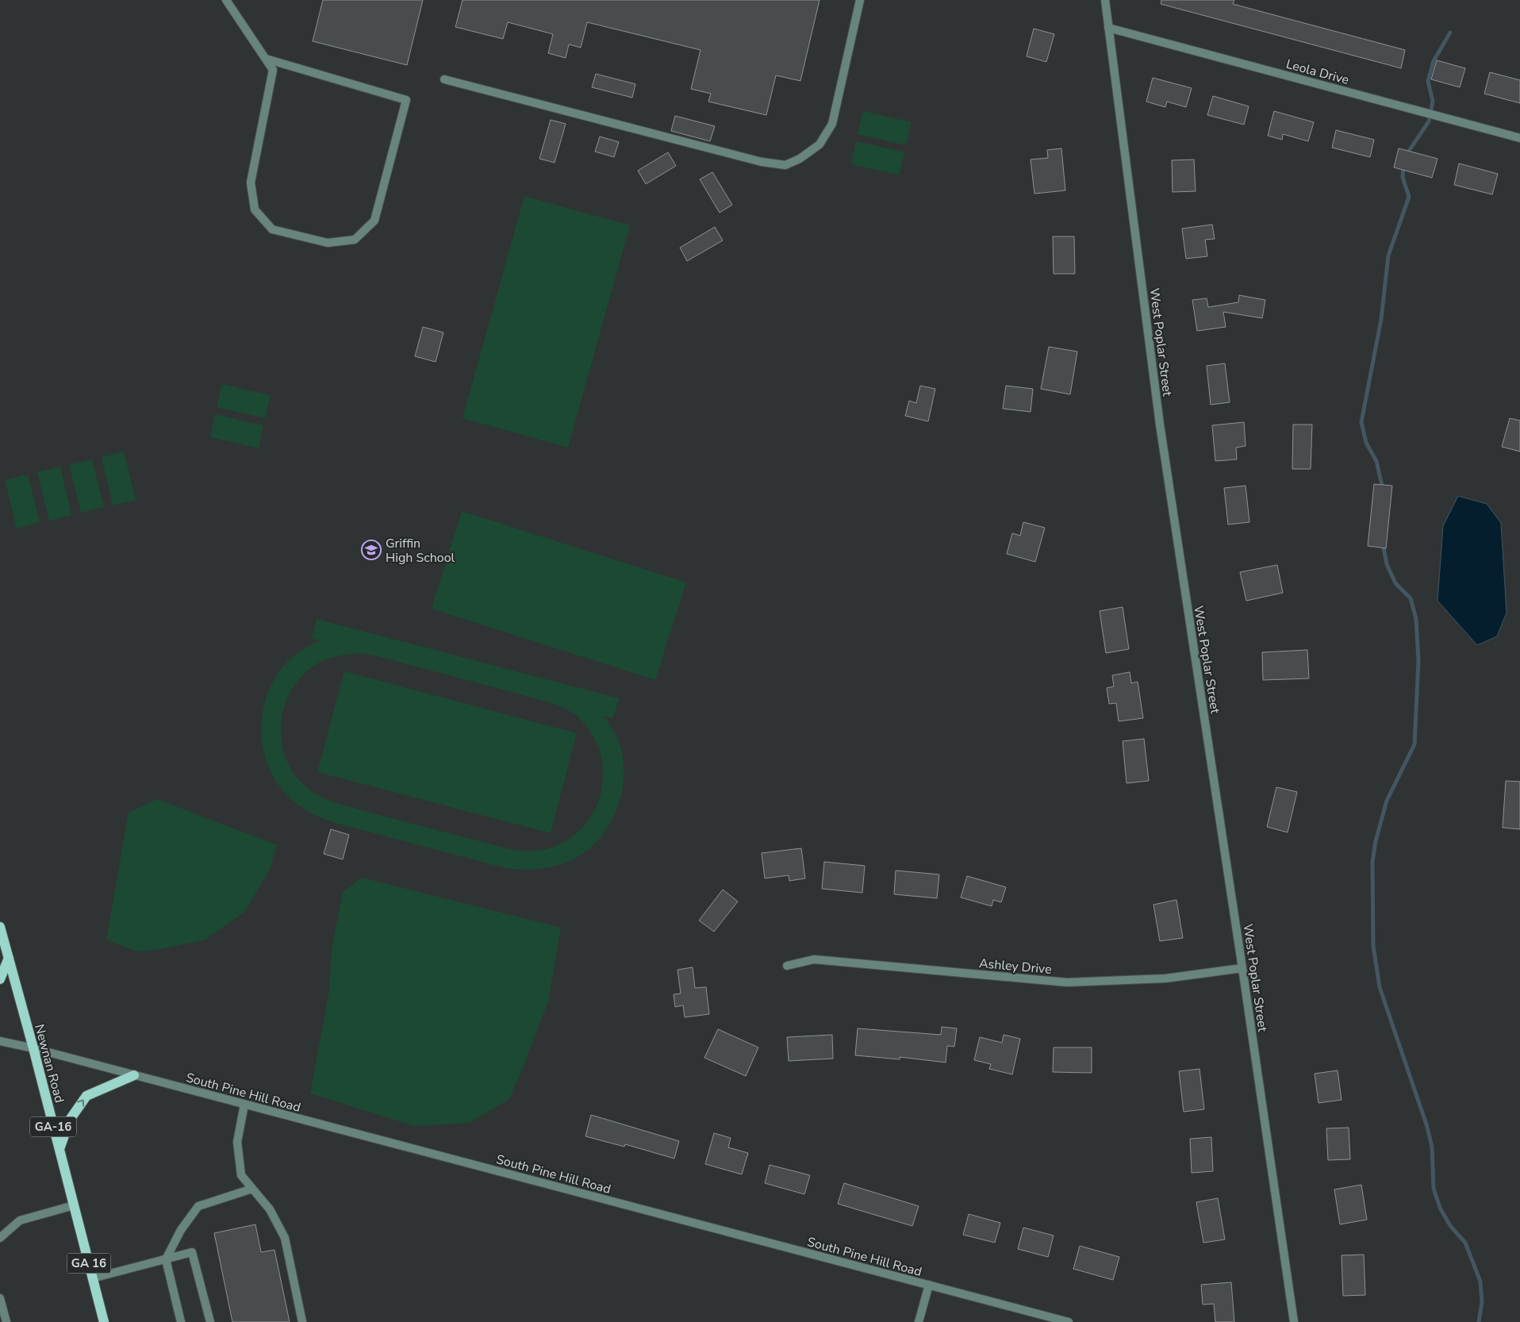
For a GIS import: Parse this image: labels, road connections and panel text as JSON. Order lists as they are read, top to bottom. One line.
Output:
{"streets":{"main road":["Newnan Road","GA-16","GA 16"],"street":["Leola Drive","West Poplar Street","Ashley Drive","South Pine Hill Road"]},"crossings":[["Leola Drive","West Poplar Street"],["West Poplar Street","Ashley Drive"],["Newnan Road","South Pine Hill Road"]],"places":{"school or university":["Griffin High School"]}}
